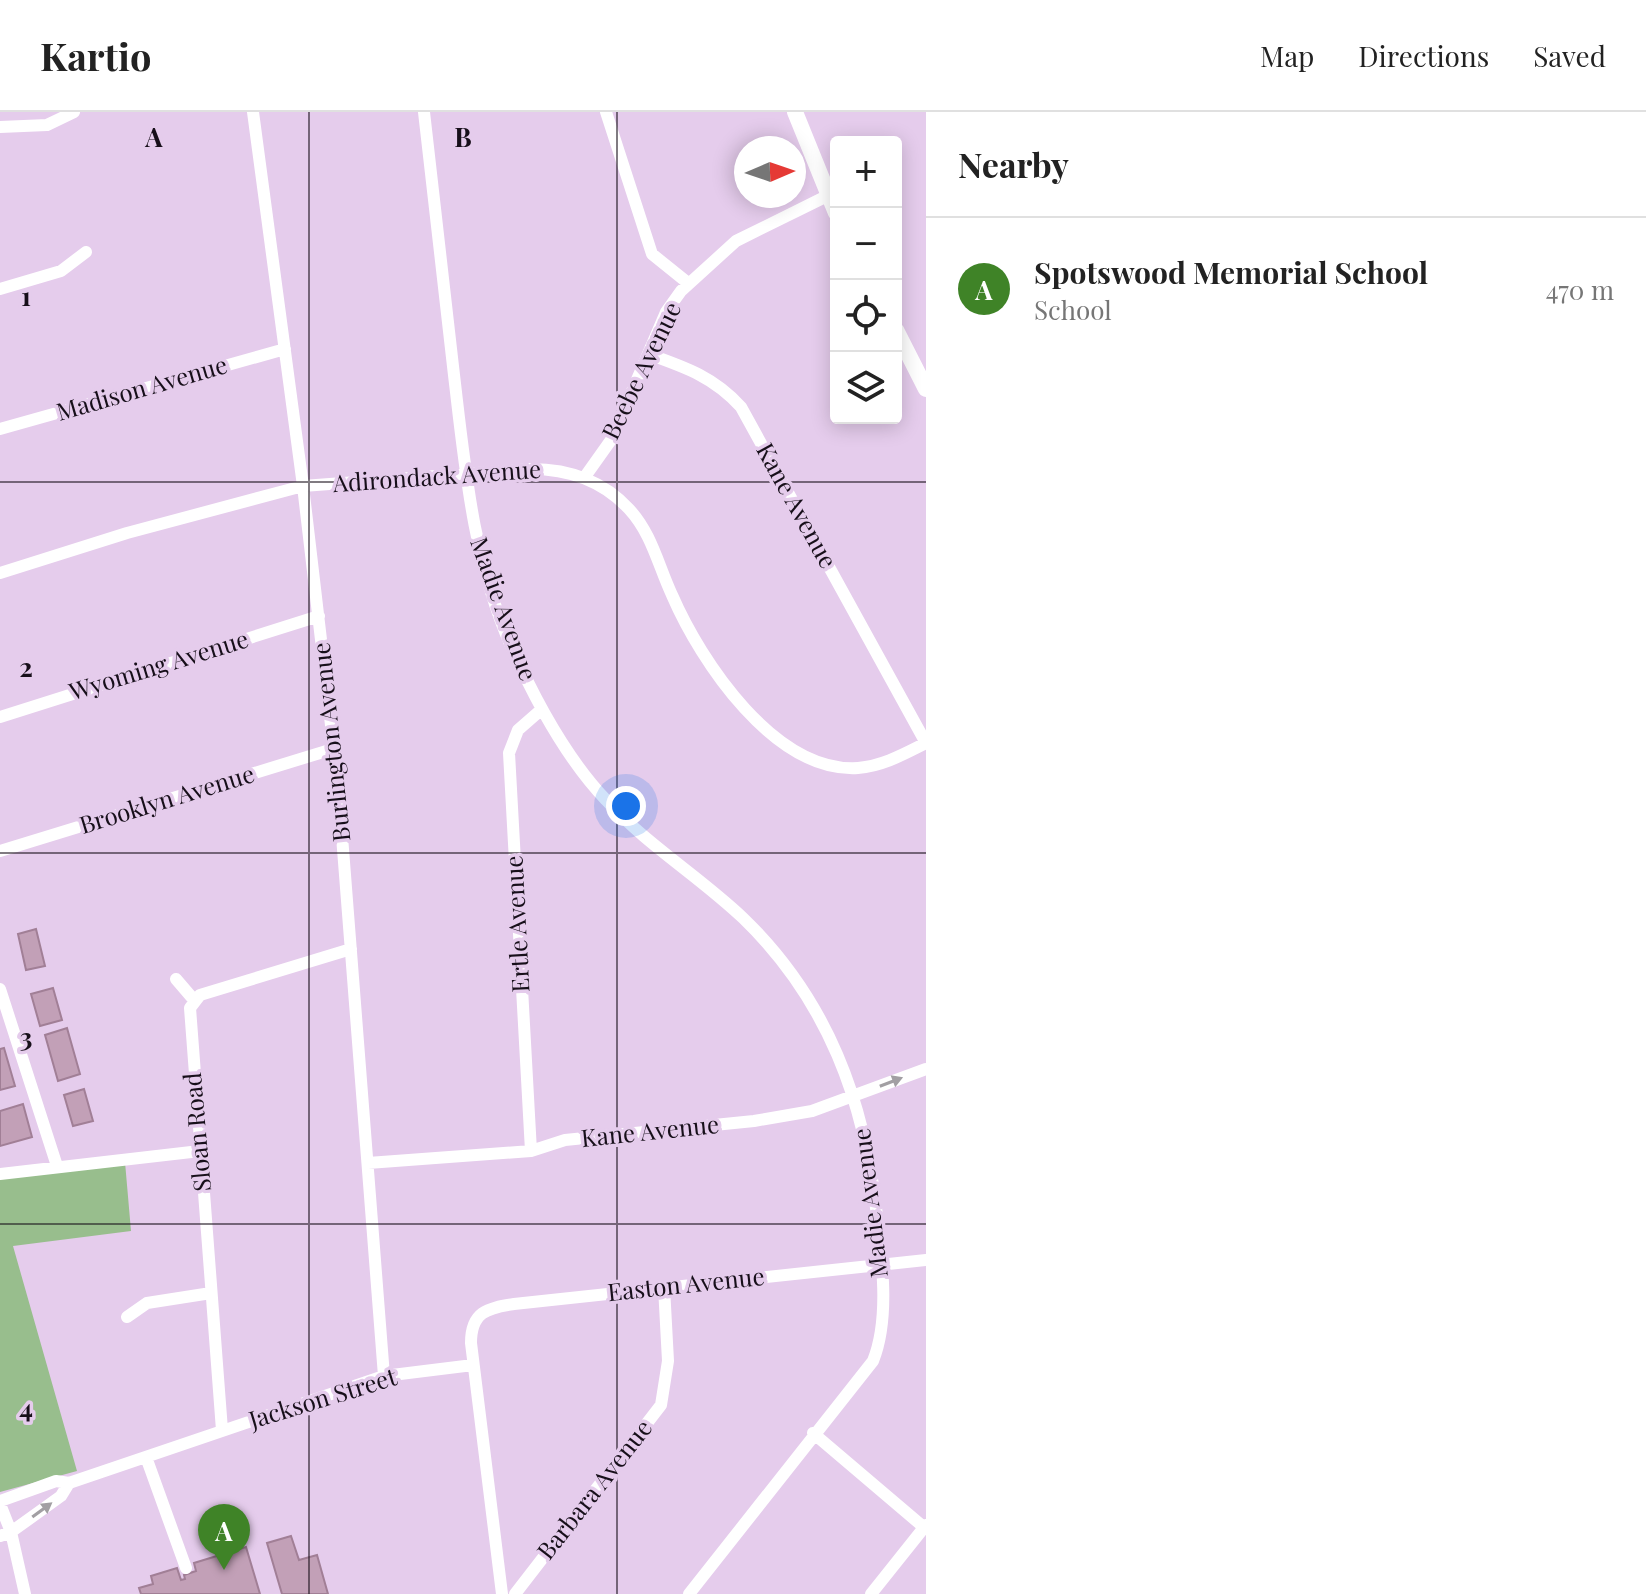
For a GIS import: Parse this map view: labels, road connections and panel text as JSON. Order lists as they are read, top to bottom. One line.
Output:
{"streets":{"street":["Beebe Avenue","Madison Avenue","Adirondack Avenue","Kane Avenue","Madie Avenue","Wyoming Avenue","Burlington Avenue","Brooklyn Avenue","Ertle Avenue","Sloan Road","Easton Avenue","Jackson Street","Barbara Avenue"]},"crossings":[["Beebe Avenue","Adirondack Avenue"],["Beebe Avenue","Kane Avenue"],["Madison Avenue","Burlington Avenue"],["Adirondack Avenue","Kane Avenue"],["Adirondack Avenue","Madie Avenue"],["Adirondack Avenue","Burlington Avenue"],["Kane Avenue","Madie Avenue"],["Kane Avenue","Burlington Avenue"],["Kane Avenue","Ertle Avenue"],["Madie Avenue","Ertle Avenue"],["Madie Avenue","Easton Avenue"],["Wyoming Avenue","Burlington Avenue"],["Burlington Avenue","Brooklyn Avenue"],["Burlington Avenue","Jackson Street"],["Sloan Road","Jackson Street"],["Easton Avenue","Jackson Street"],["Easton Avenue","Barbara Avenue"]],"north":"right","page":{"header":"Kartio","nav":["Map","Directions","Saved"],"heading":"Nearby","map_buttons":["+","−"],"list":[{"mark":"A","name":"Spotswood Memorial School","note":"School","value":"470 m"}],"pins":"A"},"grid":{"columns":["A","B"],"rows":["1","2","3","4"]}}
